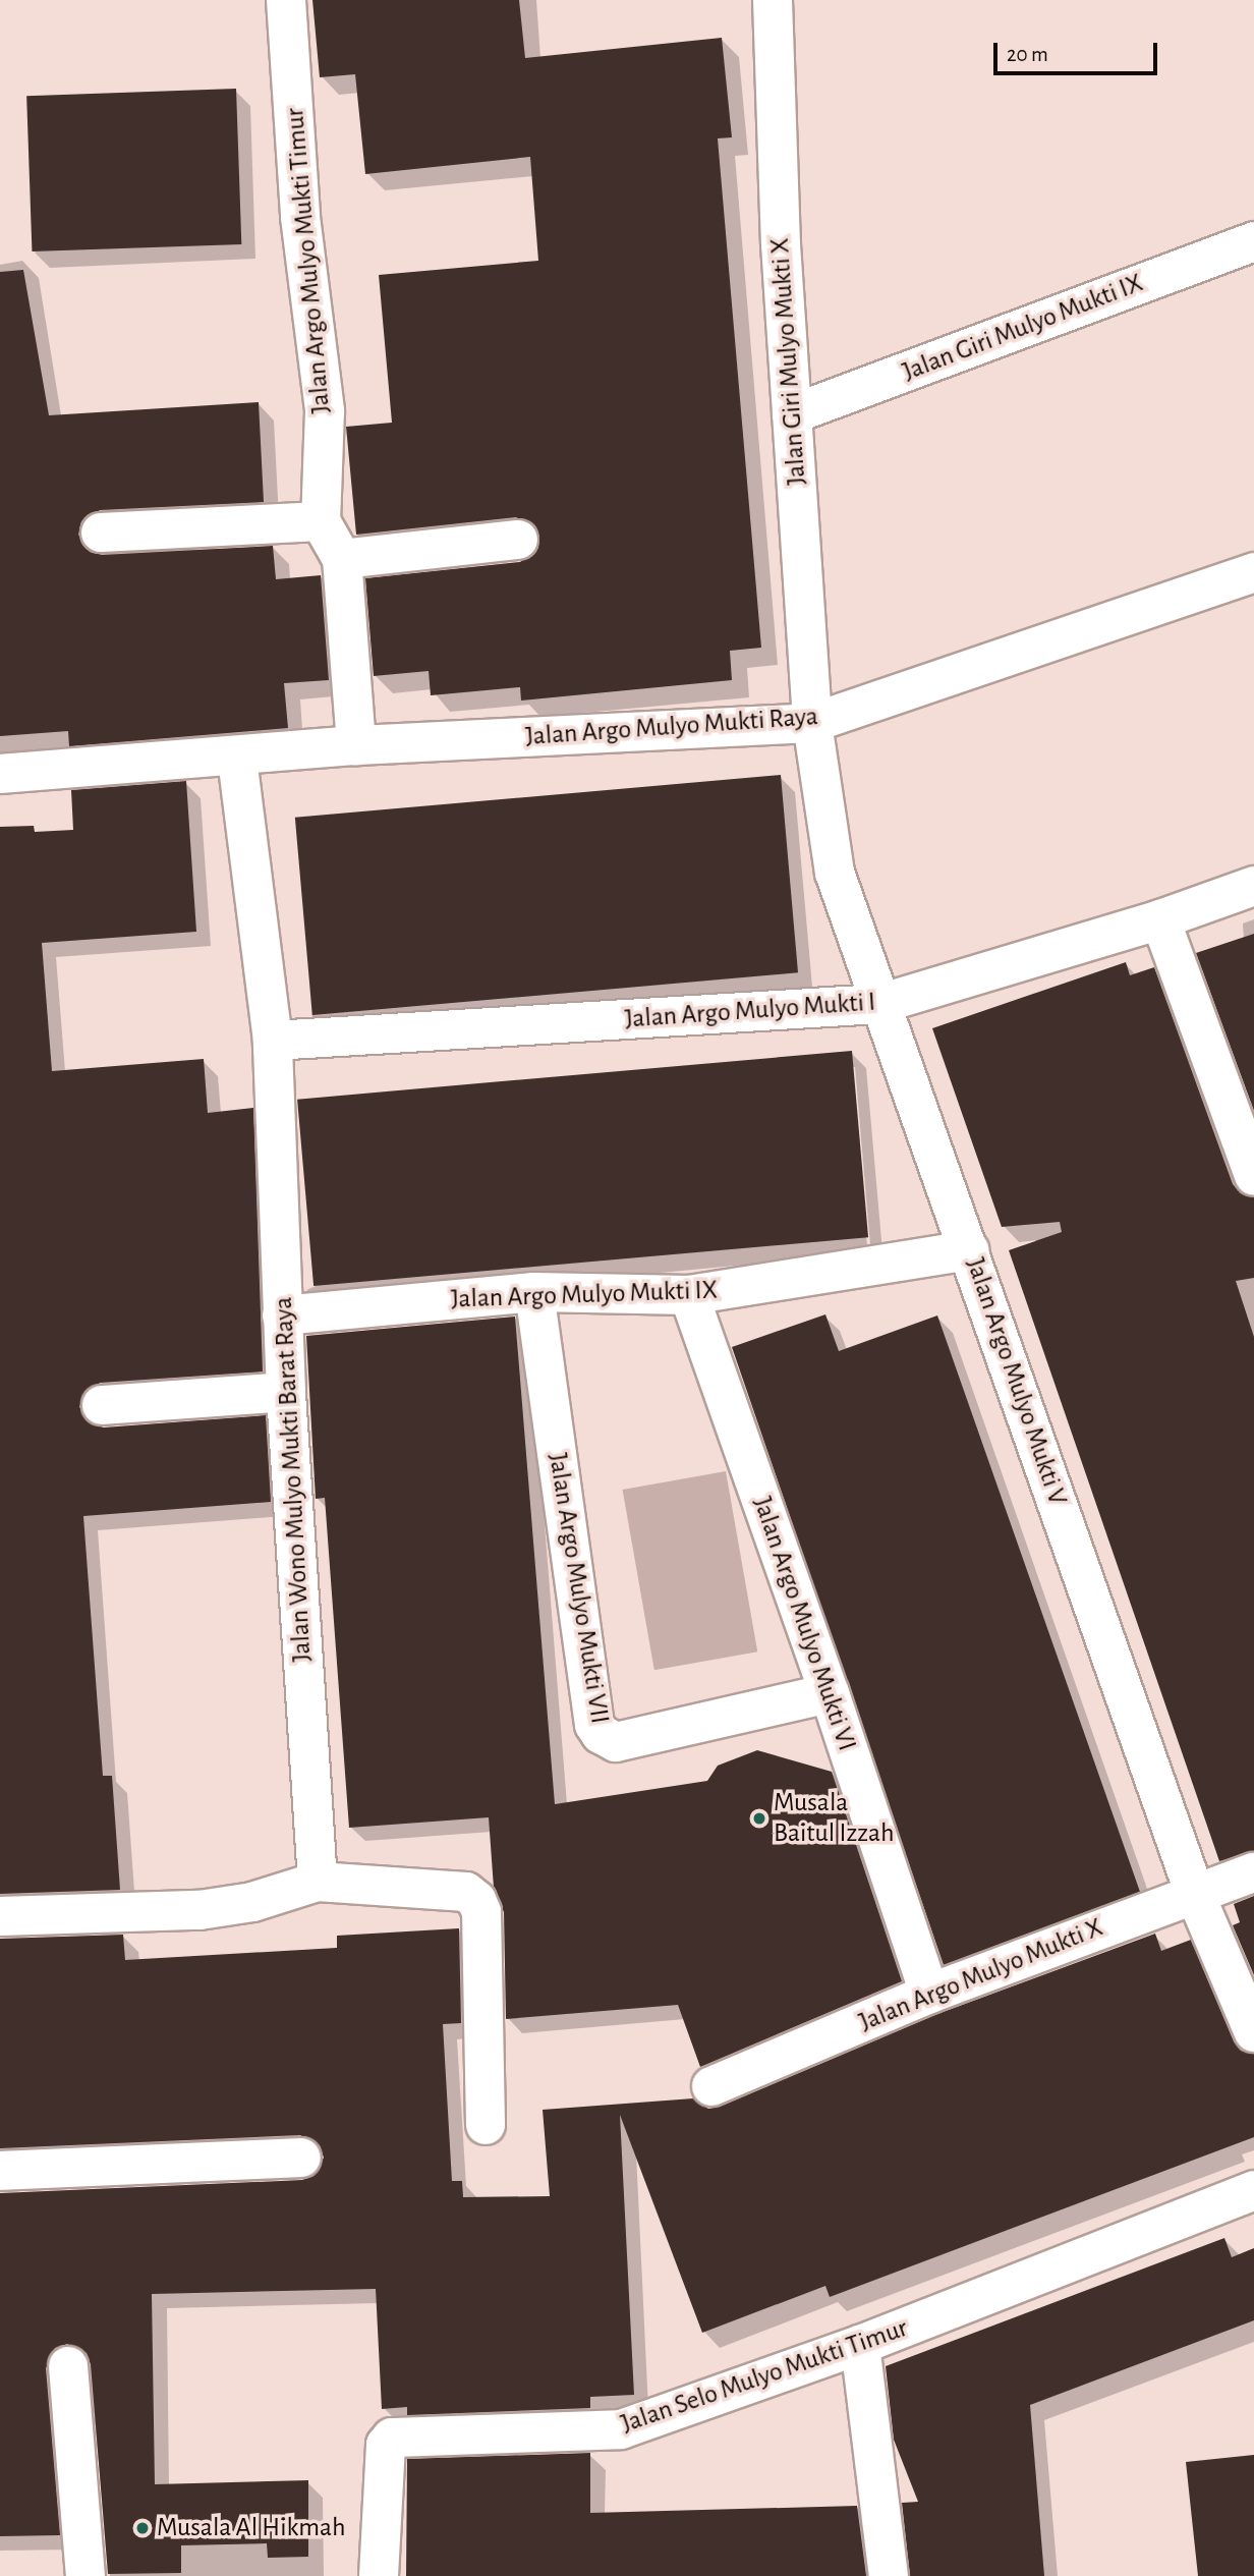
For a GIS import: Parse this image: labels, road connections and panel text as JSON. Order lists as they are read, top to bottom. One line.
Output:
{"streets":{"street":["Jalan Argo Mulyo Mukti Timur","Jalan Giri Mulyo Mukti IX","Jalan Giri Mulyo Mukti X","Jalan Argo Mulyo Mukti Raya","Jalan Argo Mulyo Mukti I","Jalan Argo Mulyo Mukti IX","Jalan Argo Mulyo Mukti V","Jalan Wono Mulyo Mukti Barat Raya","Jalan Argo Mulyo Mukti VII","Jalan Argo Mulyo Mukti VI","Jalan Argo Mulyo Mukti X","Jalan Selo Mulyo Mukti Timur"]},"crossings":[["Jalan Giri Mulyo Mukti IX","Jalan Giri Mulyo Mukti X"],["Jalan Giri Mulyo Mukti X","Jalan Argo Mulyo Mukti Raya"],["Jalan Giri Mulyo Mukti X","Jalan Argo Mulyo Mukti V"],["Jalan Argo Mulyo Mukti Raya","Jalan Argo Mulyo Mukti V"],["Jalan Argo Mulyo Mukti Raya","Jalan Wono Mulyo Mukti Barat Raya"],["Jalan Argo Mulyo Mukti I","Jalan Argo Mulyo Mukti V"],["Jalan Argo Mulyo Mukti I","Jalan Wono Mulyo Mukti Barat Raya"],["Jalan Argo Mulyo Mukti IX","Jalan Argo Mulyo Mukti V"],["Jalan Argo Mulyo Mukti IX","Jalan Wono Mulyo Mukti Barat Raya"],["Jalan Argo Mulyo Mukti IX","Jalan Argo Mulyo Mukti VII"],["Jalan Argo Mulyo Mukti IX","Jalan Argo Mulyo Mukti VI"],["Jalan Argo Mulyo Mukti V","Jalan Argo Mulyo Mukti X"],["Jalan Argo Mulyo Mukti VII","Jalan Argo Mulyo Mukti VI"],["Jalan Argo Mulyo Mukti VI","Jalan Argo Mulyo Mukti X"]],"places":["Musala Baitul Izzah","Musala Al Hikmah"],"scale_bar":"20 m"}
